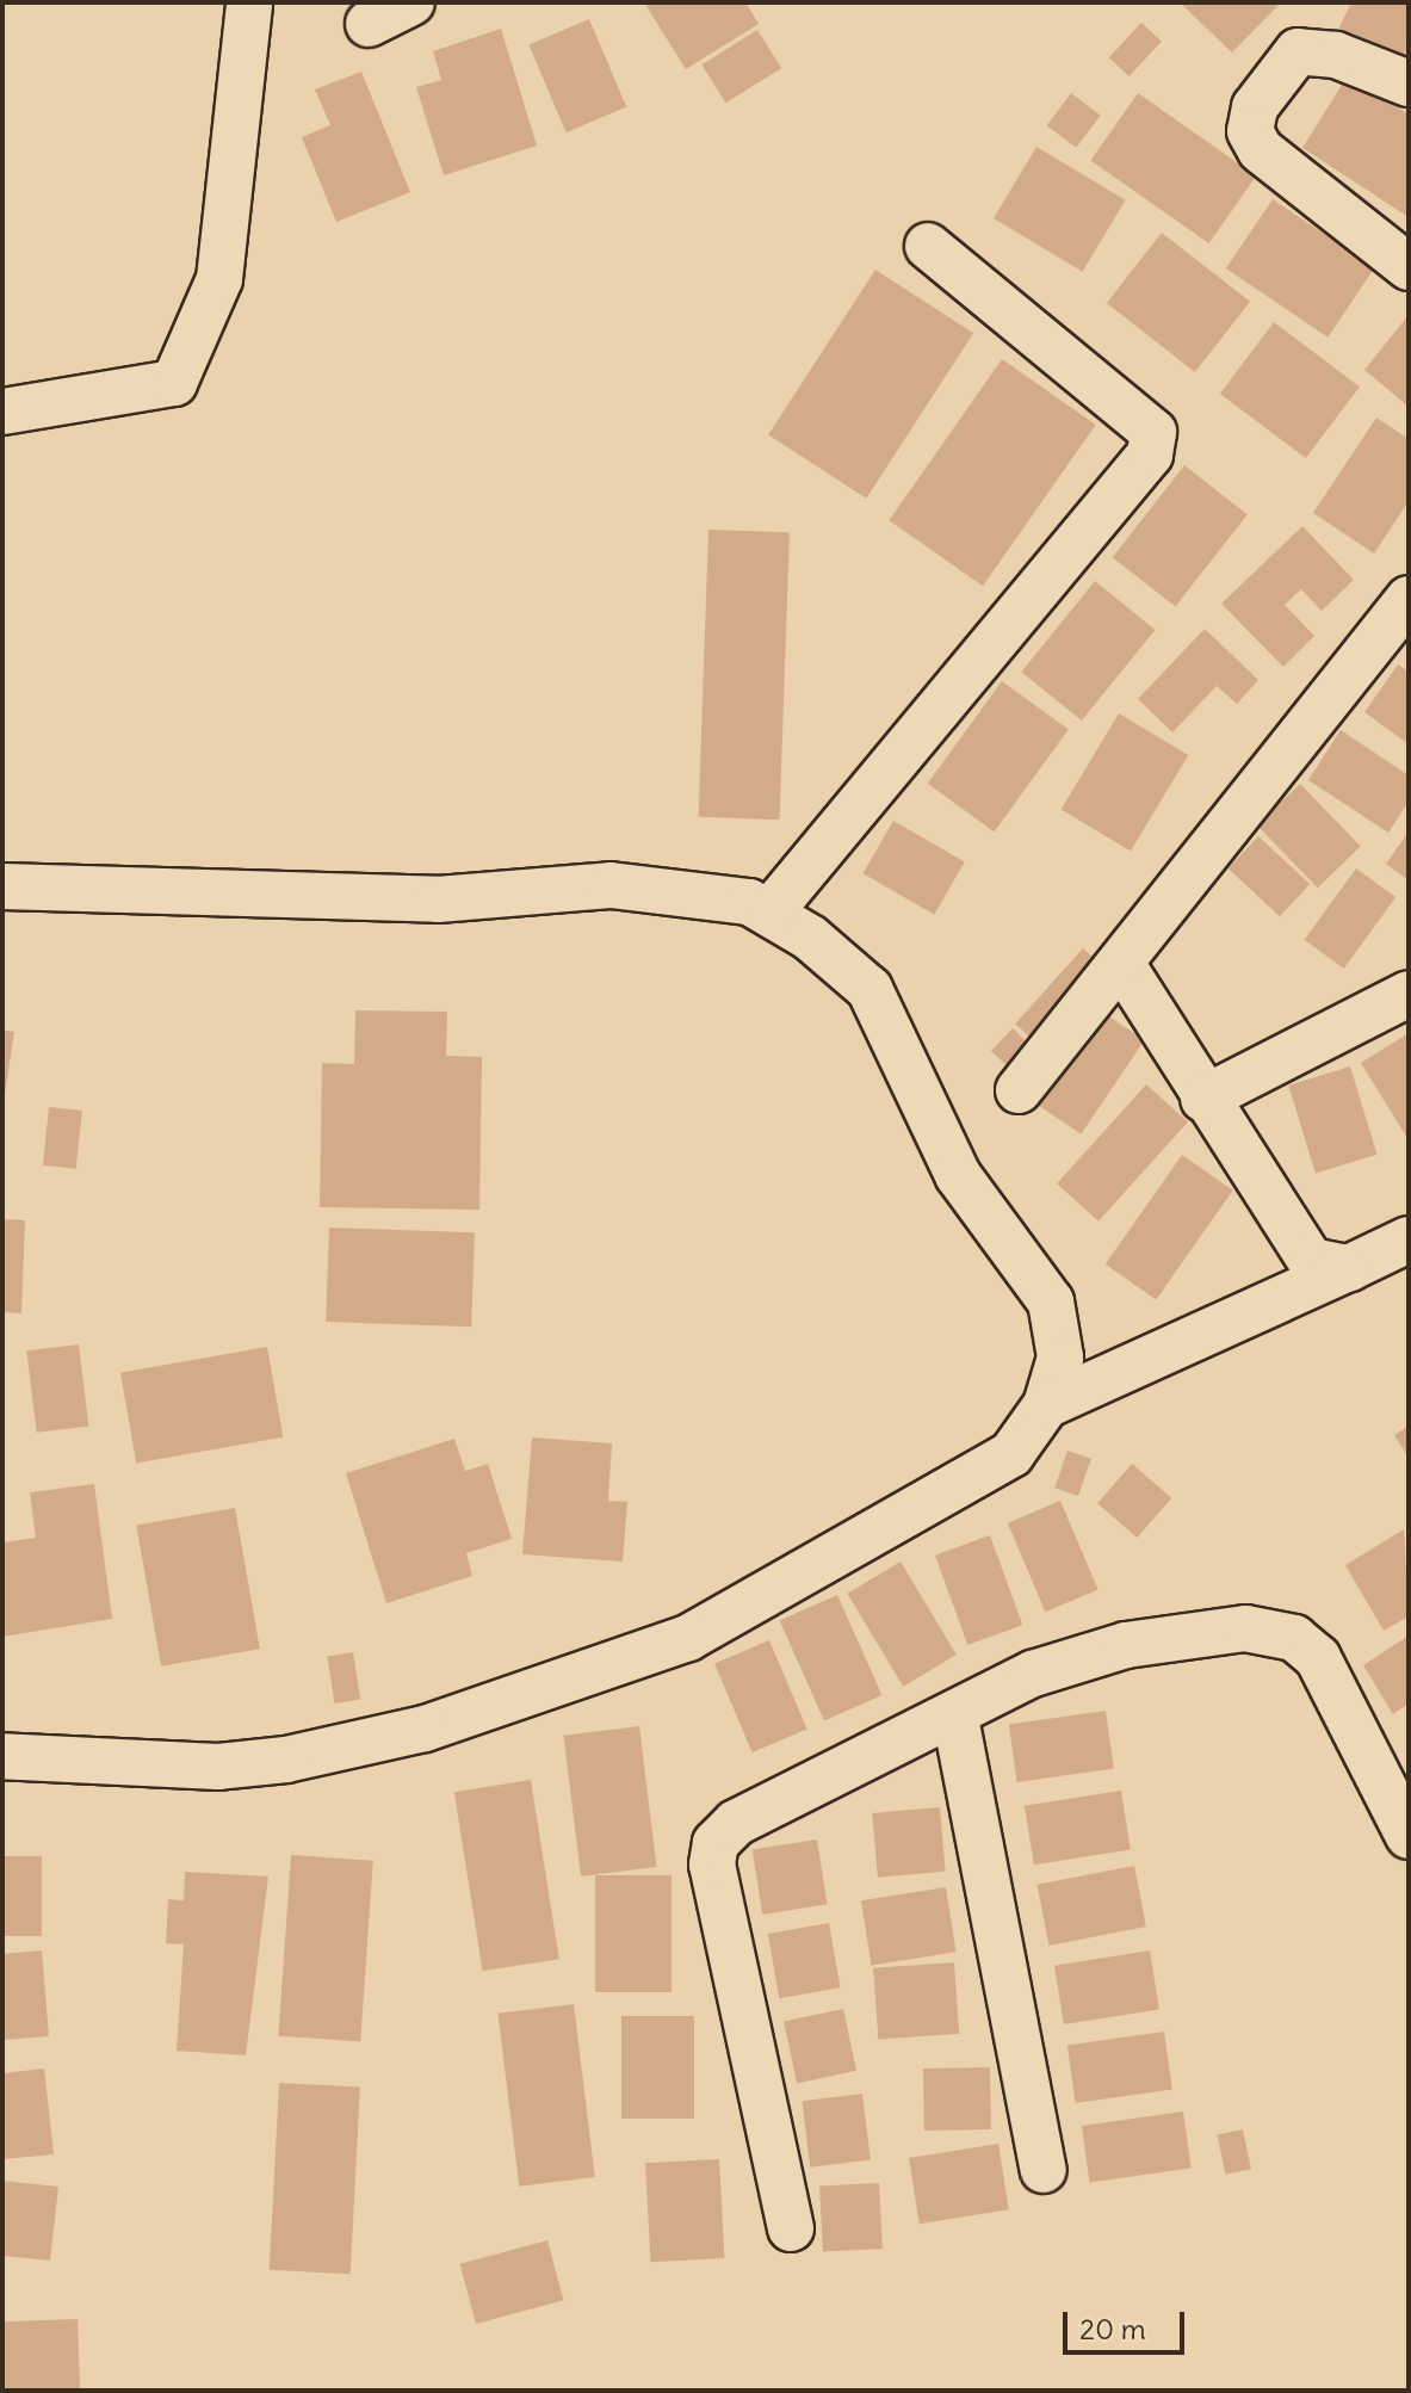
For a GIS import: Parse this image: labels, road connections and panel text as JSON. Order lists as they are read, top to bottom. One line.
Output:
{"scale_bar":"20 m"}
